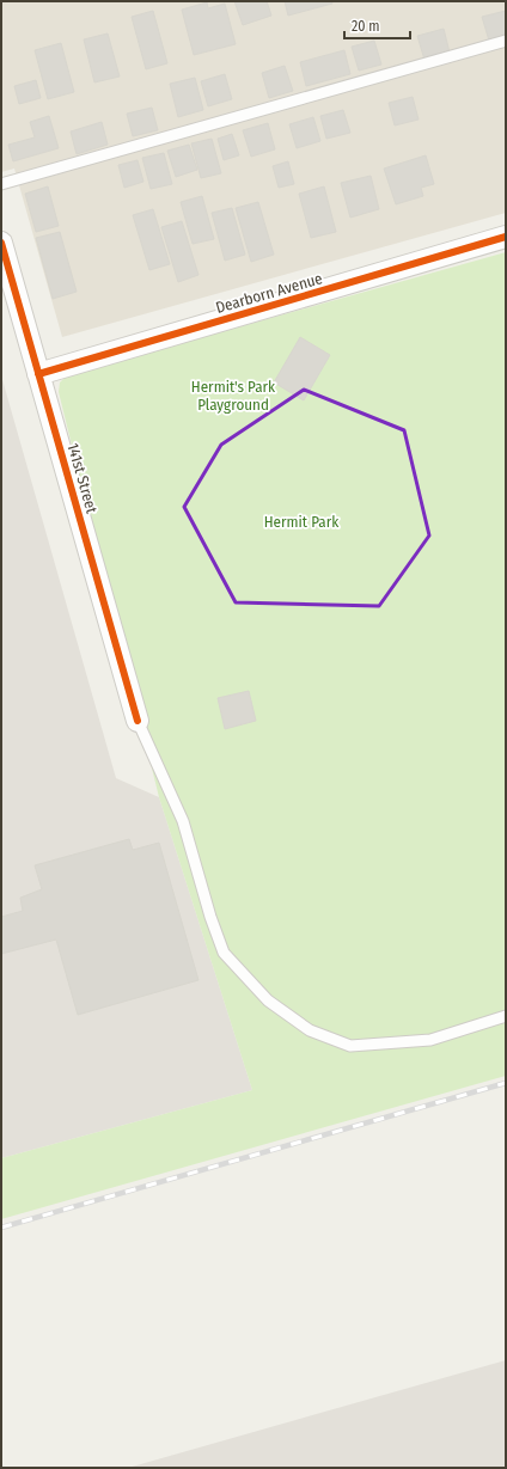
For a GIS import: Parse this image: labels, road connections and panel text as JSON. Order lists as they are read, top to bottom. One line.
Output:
{"streets":{"street":["Dearborn Avenue","141st Street"]},"crossings":[["Dearborn Avenue","141st Street"]],"parks":["Hermit's Park Playground","Hermit Park"],"scale_bar":"20 m"}
